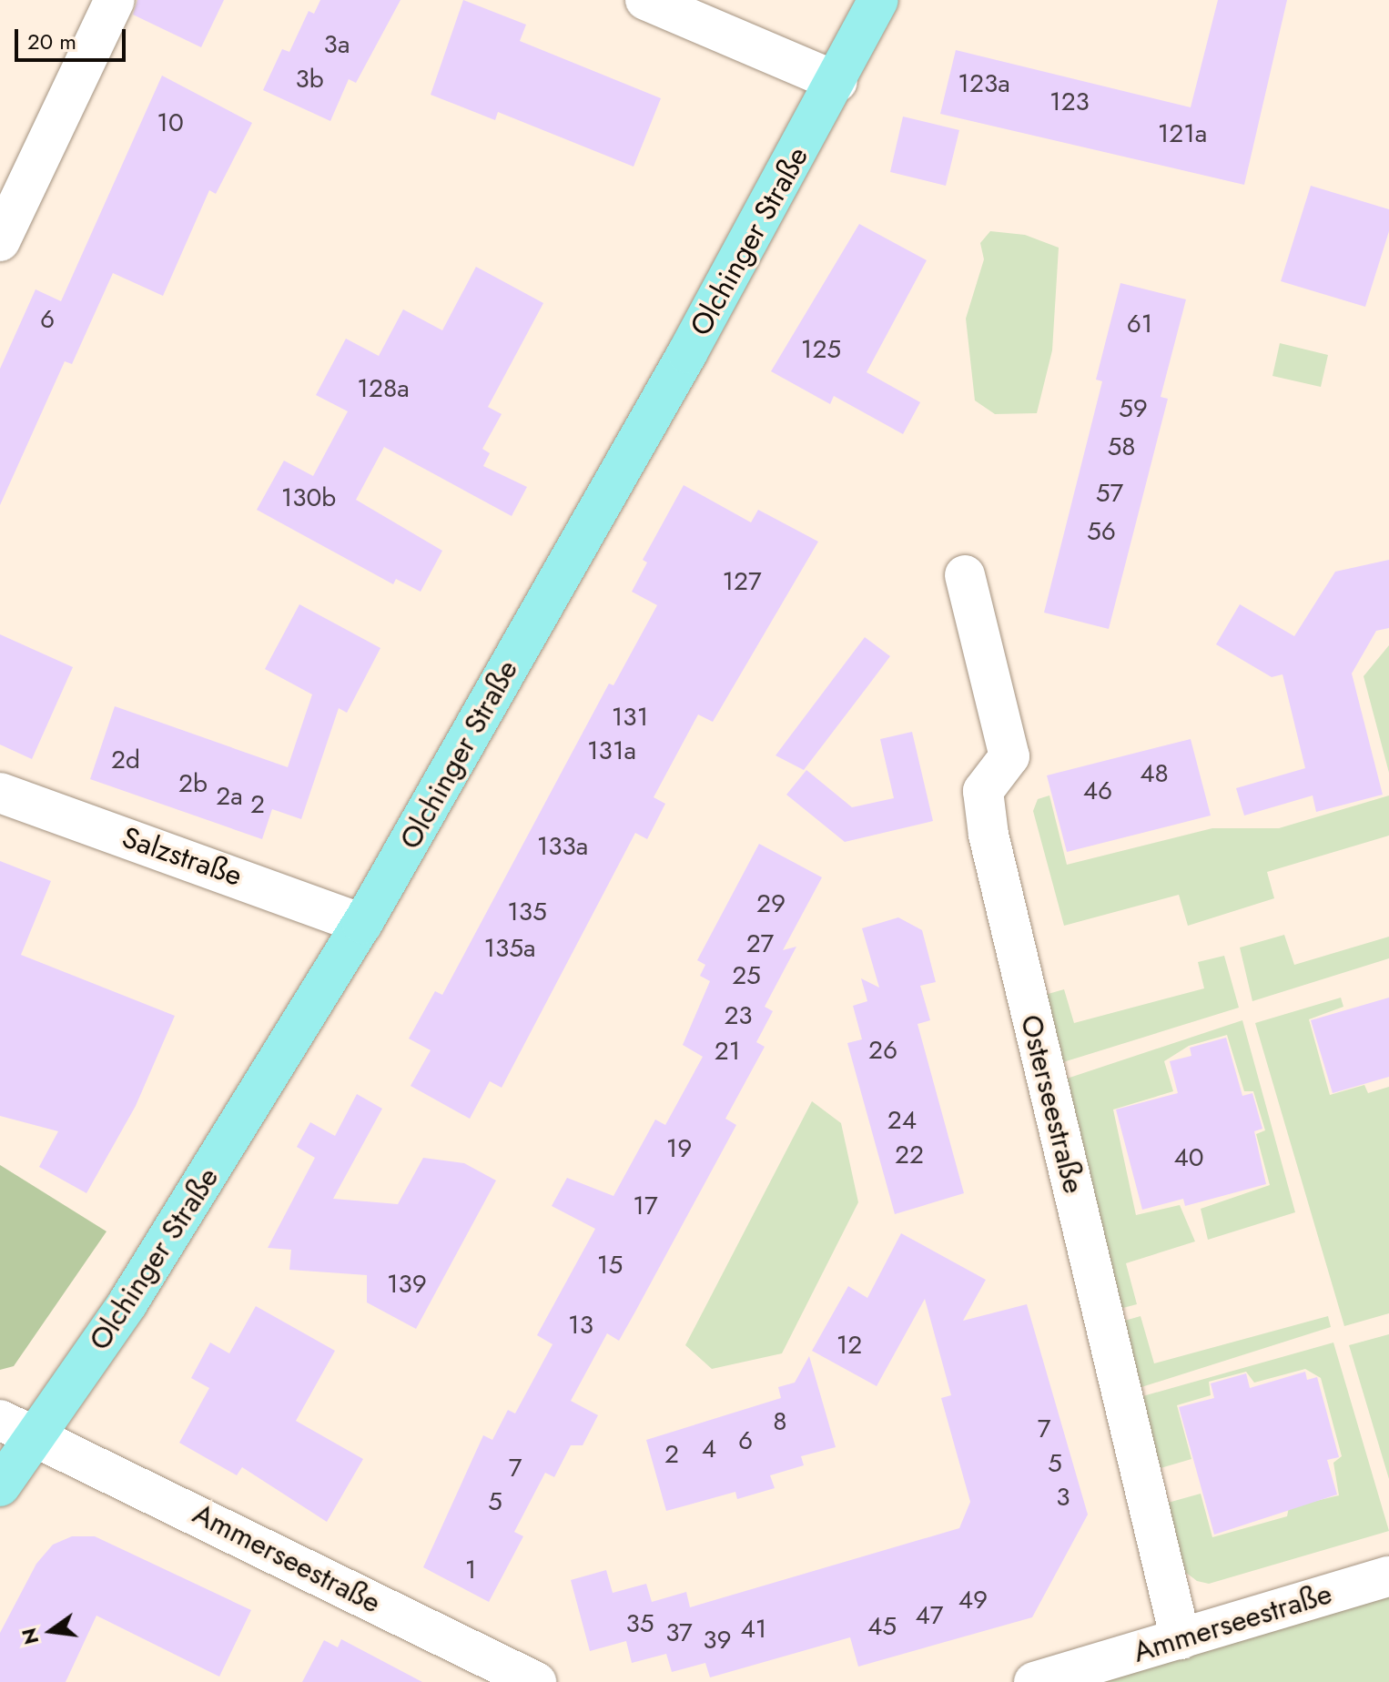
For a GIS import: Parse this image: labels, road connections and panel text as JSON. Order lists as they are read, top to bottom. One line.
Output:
{"streets":{"main road":["Olchinger Straße"],"street":["Salzstraße","Osterseestraße","Ammerseestraße"]},"crossings":[["Olchinger Straße","Salzstraße"],["Olchinger Straße","Ammerseestraße"],["Osterseestraße","Ammerseestraße"]],"house_numbers":["3a","3b","123a","123","10","121a","6","61","125","128a","59","58","57","130b","56","127","131","131a","2d","48","2b","46","2a","2","133a","29","135","27","135a","25","23","26","21","24","19","22","40","17","15","139","13","12","8","7","6","4","2","5","7","3","5","1","49","47","35","45","41","37","39"],"scale_bar":"20 m","north":"left"}
